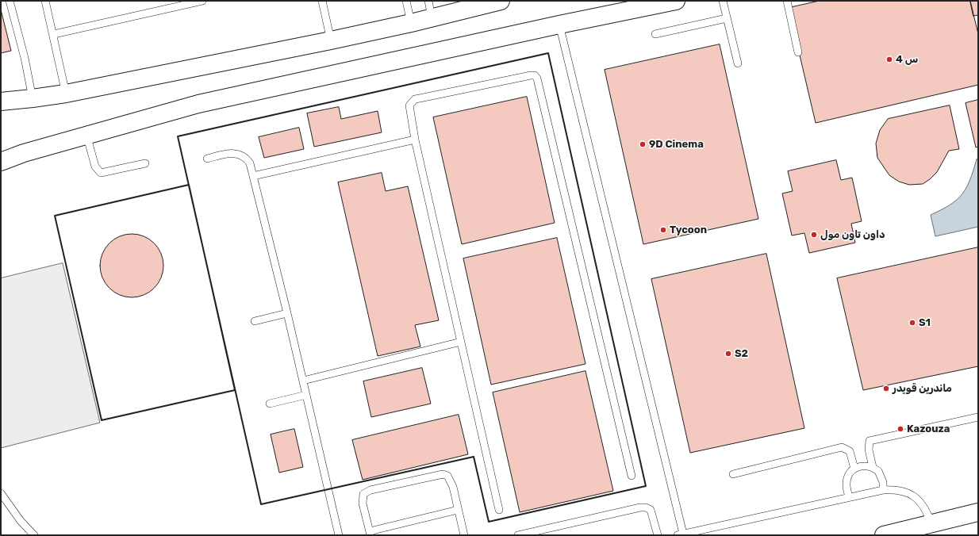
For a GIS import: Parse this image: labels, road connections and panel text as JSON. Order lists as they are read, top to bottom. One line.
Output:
{"places":["س 4","9D Cinema","Tycoon","داون تاون مول","S1","S2","ماندرين قويدر","Kazouza"]}
